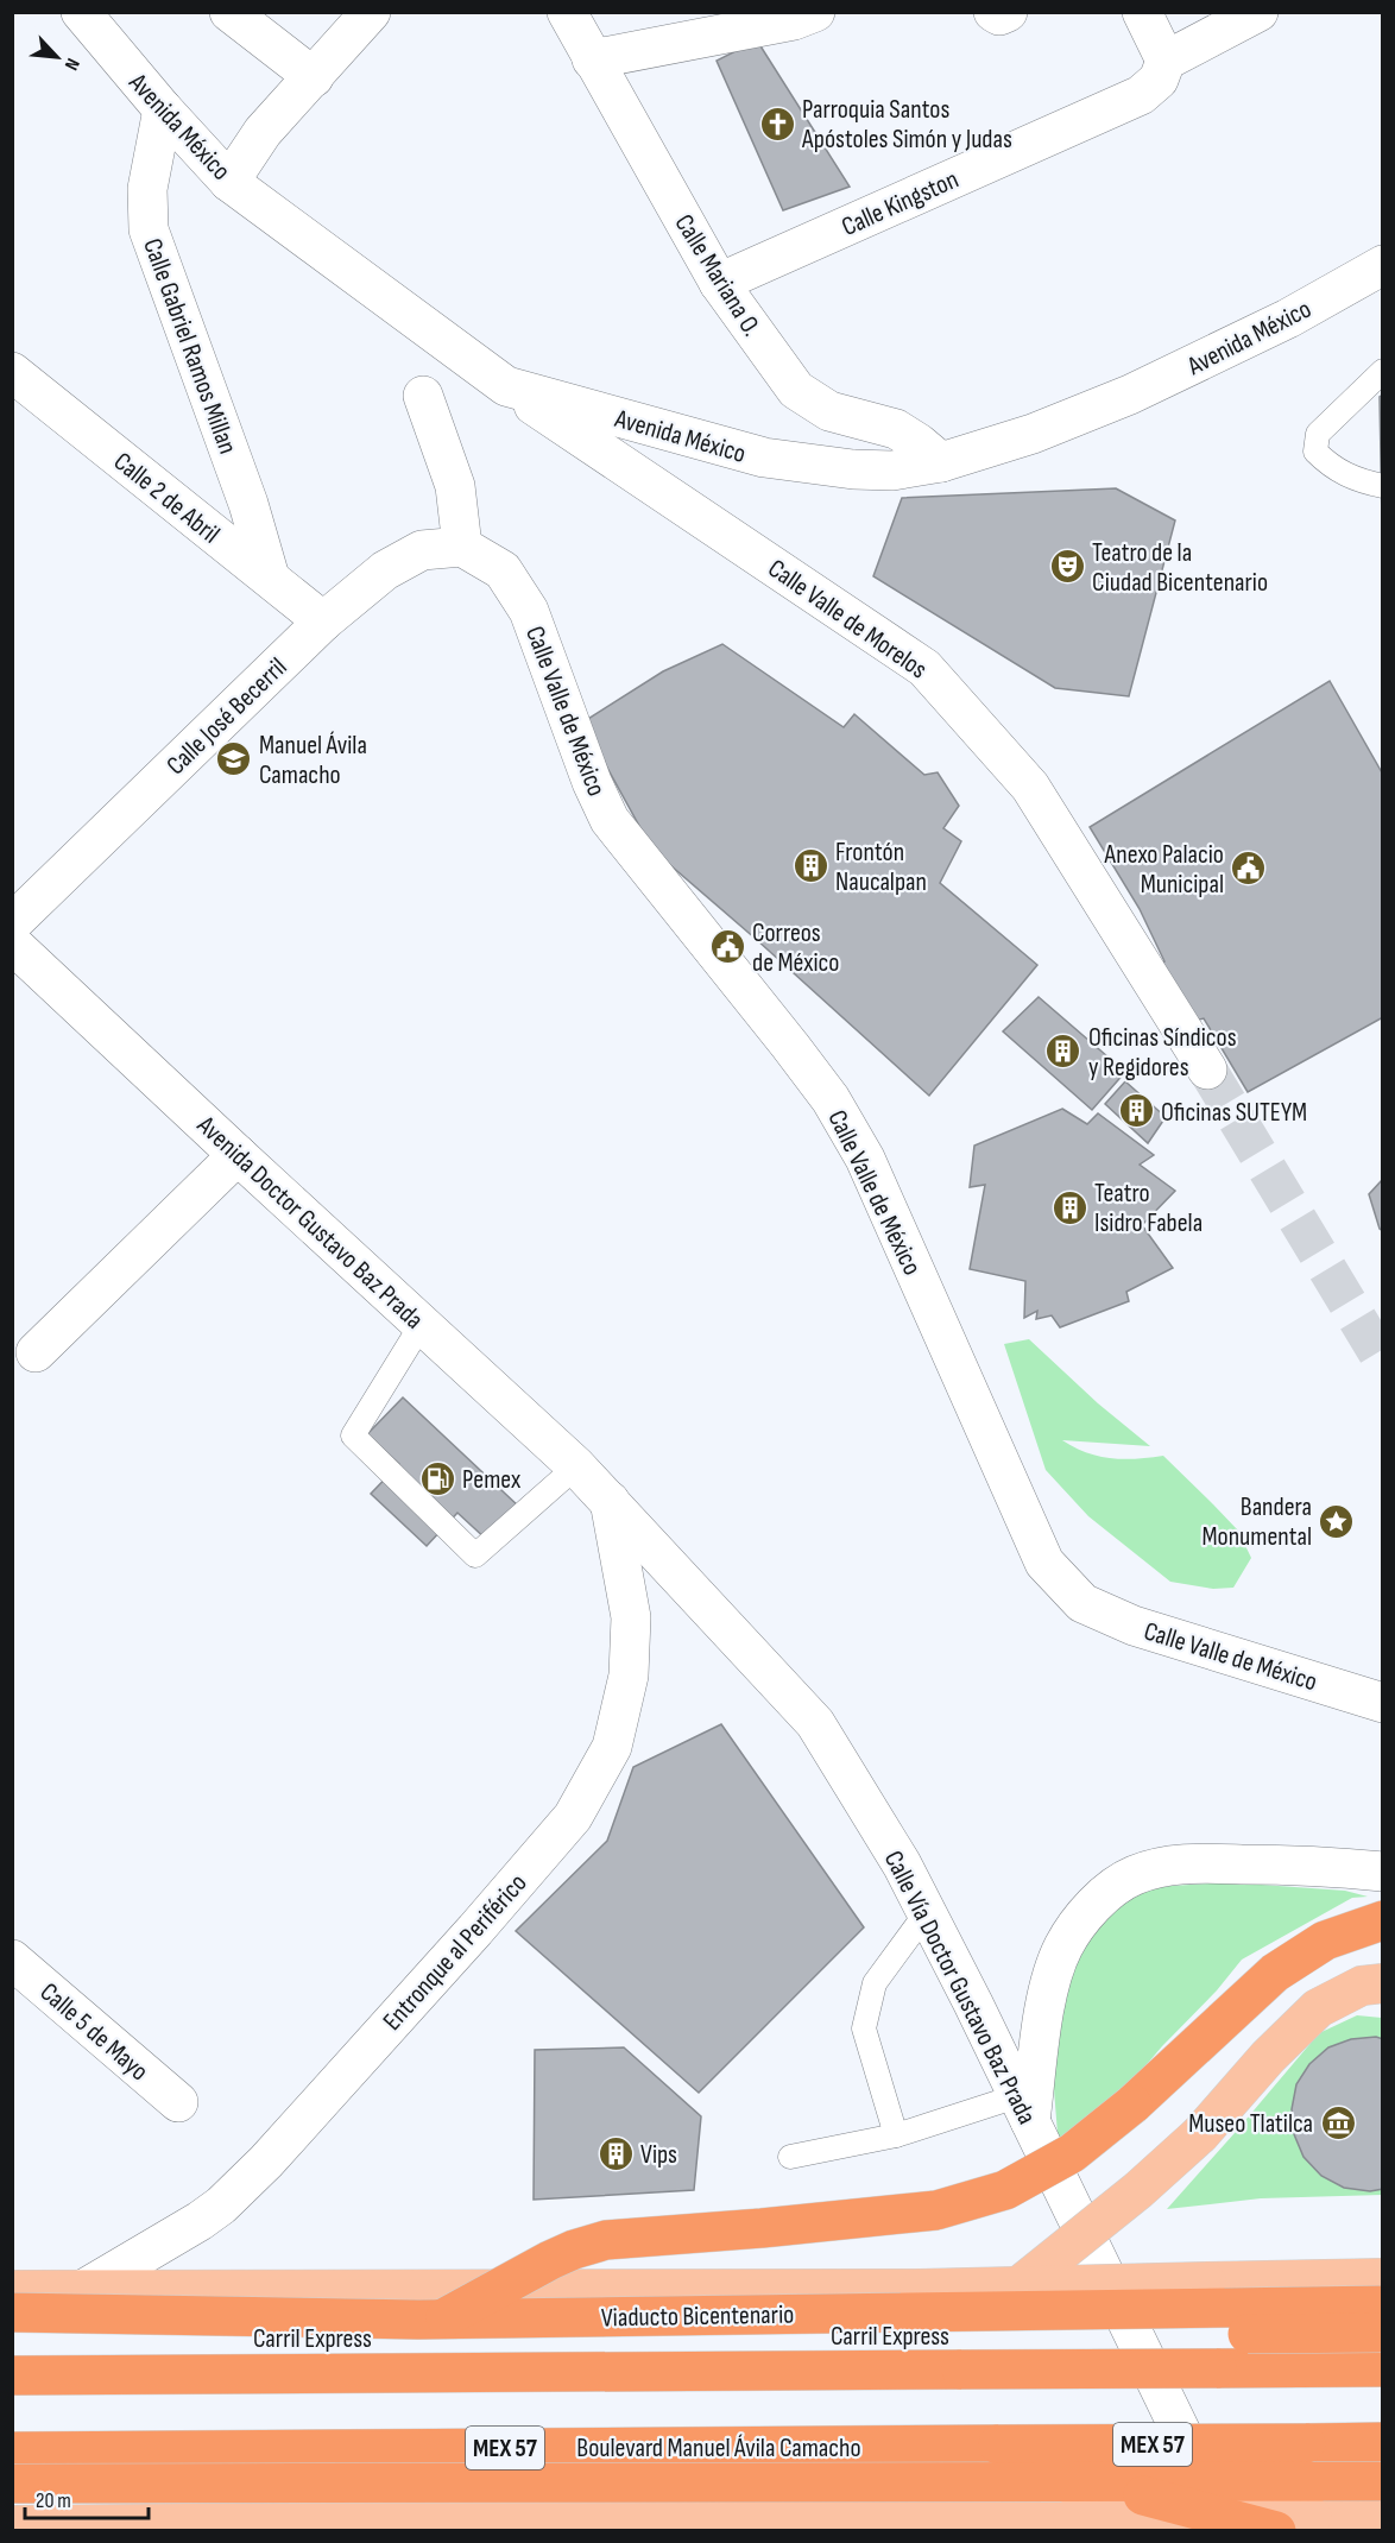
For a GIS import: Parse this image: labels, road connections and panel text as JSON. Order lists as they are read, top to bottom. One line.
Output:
{"streets":{"highway":["Viaducto Bicentenario","Carril Express","MEX 57","Boulevard Manuel Ávila Camacho"],"main road":["Avenida México","Calle Kingston","Calle Mariana O.","Calle Gabriel Ramos Millan","Calle 2 de Abril","Calle Valle de Morelos","Calle Valle de México","Calle José Becerril","Avenida Doctor Gustavo Baz Prada","Entronque al Periférico","Calle Vía Doctor Gustavo Baz Prada","Calle 5 de Mayo"]},"crossings":[["Avenida México","Calle Mariana O."],["Avenida México","Calle Gabriel Ramos Millan"],["Avenida México","Calle Valle de Morelos"],["Calle Kingston","Calle Mariana O."],["Calle Gabriel Ramos Millan","Calle 2 de Abril"],["Calle 2 de Abril","Calle José Becerril"],["Calle Valle de México","Calle José Becerril"],["Avenida Doctor Gustavo Baz Prada","Entronque al Periférico"],["Avenida Doctor Gustavo Baz Prada","Calle Vía Doctor Gustavo Baz Prada"],["Entronque al Periférico","Calle Vía Doctor Gustavo Baz Prada"]],"places":{"church":["Parroquia Santos Apóstoles Simón y Judas"],"theatre":["Teatro de la Ciudad Bicentenario"],"school or university":["Manuel Ávila Camacho"],"building":["Frontón Naucalpan","Oficinas Síndicos y Regidores","Oficinas SUTEYM","Teatro Isidro Fabela","Vips"],"public building":["Anexo Palacio Municipal","Correos de México"],"fuel station":["Pemex"],"place":["Bandera Monumental"],"museum":["Museo Tlatilca"]},"scale_bar":"20 m","north":"bottom right"}
